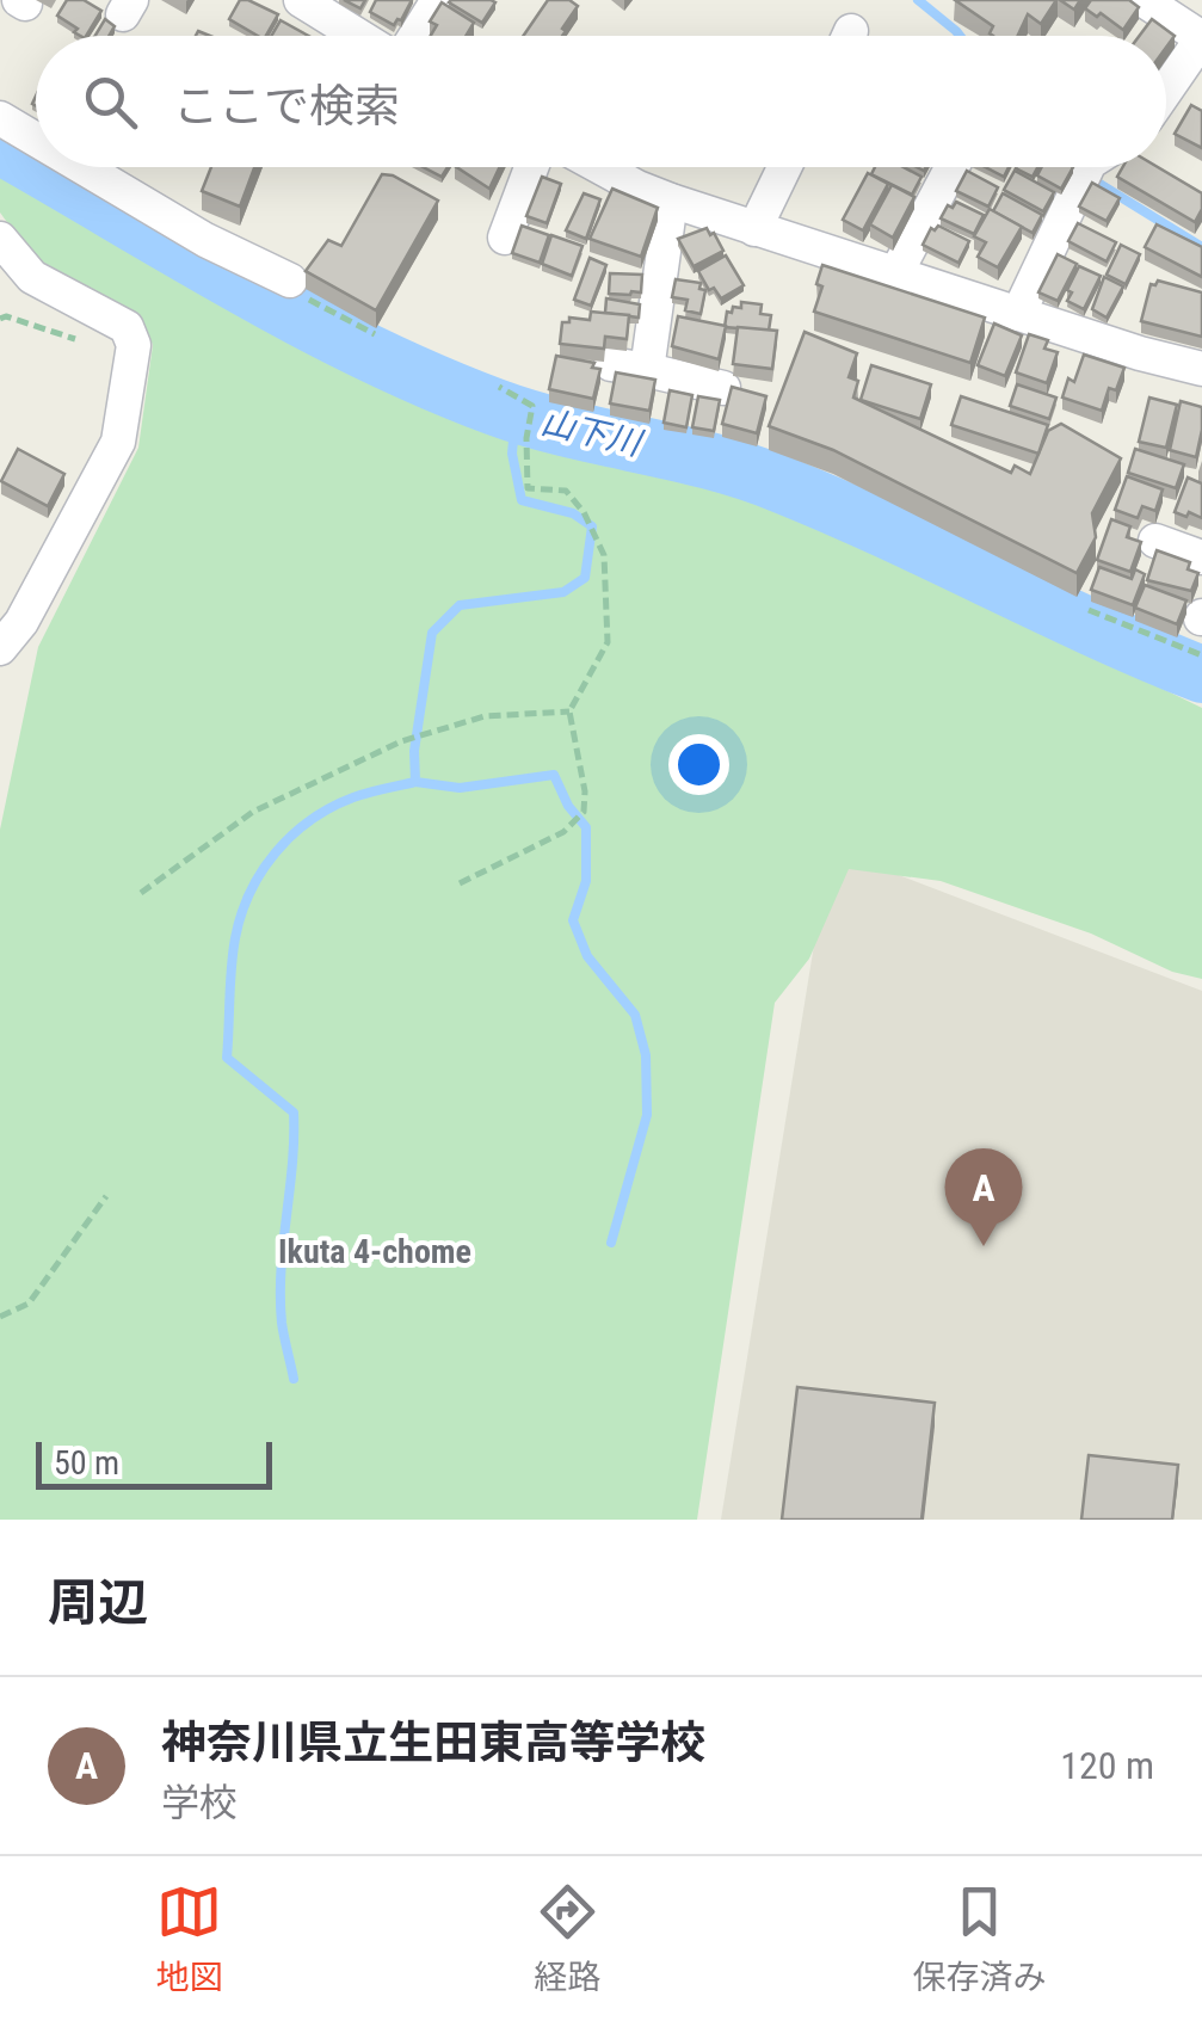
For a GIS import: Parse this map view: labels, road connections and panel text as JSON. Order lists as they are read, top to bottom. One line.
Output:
{"districts":["Ikuta 4-chome"],"water":["山下川"],"scale_bar":"50 m","page":{"search":"ここで検索","pins":"A","scale":"50 m","heading":"周辺","list":[{"mark":"A","name":"神奈川県立生田東高等学校","note":"学校","value":"120 m"}],"nav":["地図","経路","保存済み"]}}
